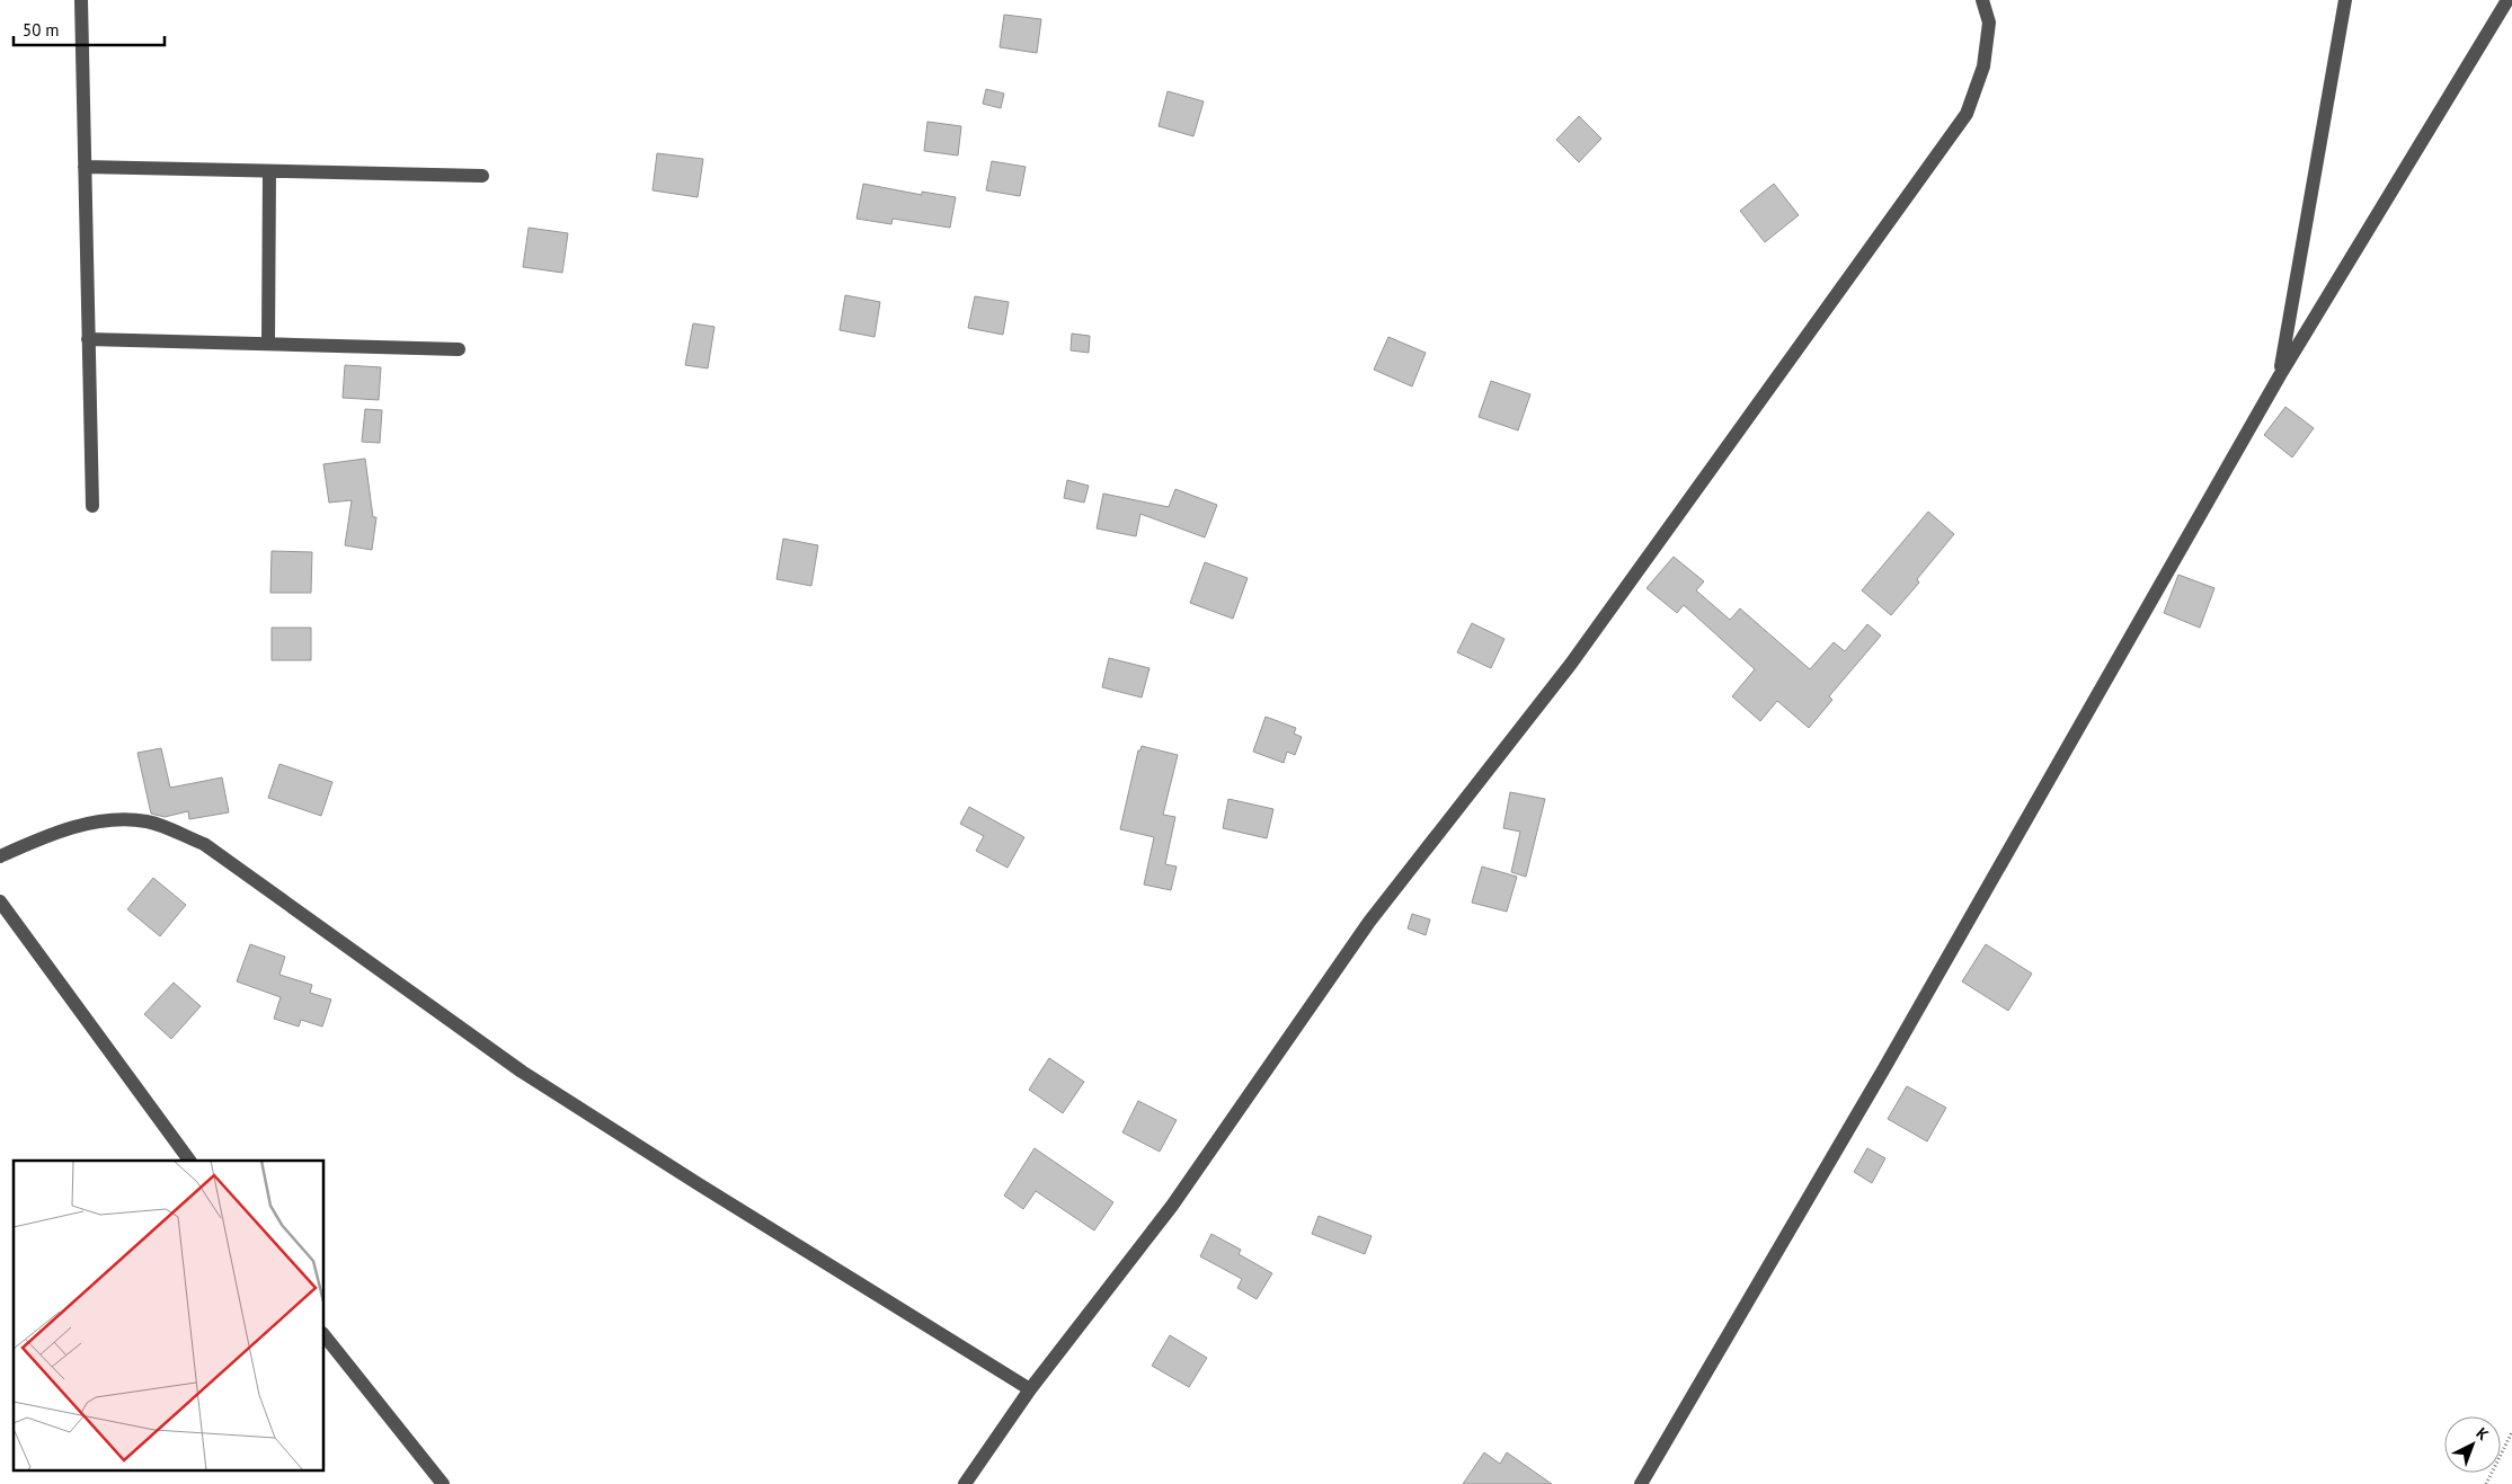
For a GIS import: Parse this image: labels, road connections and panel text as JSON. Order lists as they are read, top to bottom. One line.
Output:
{"scale_bar":"50 m","north":"top right"}
